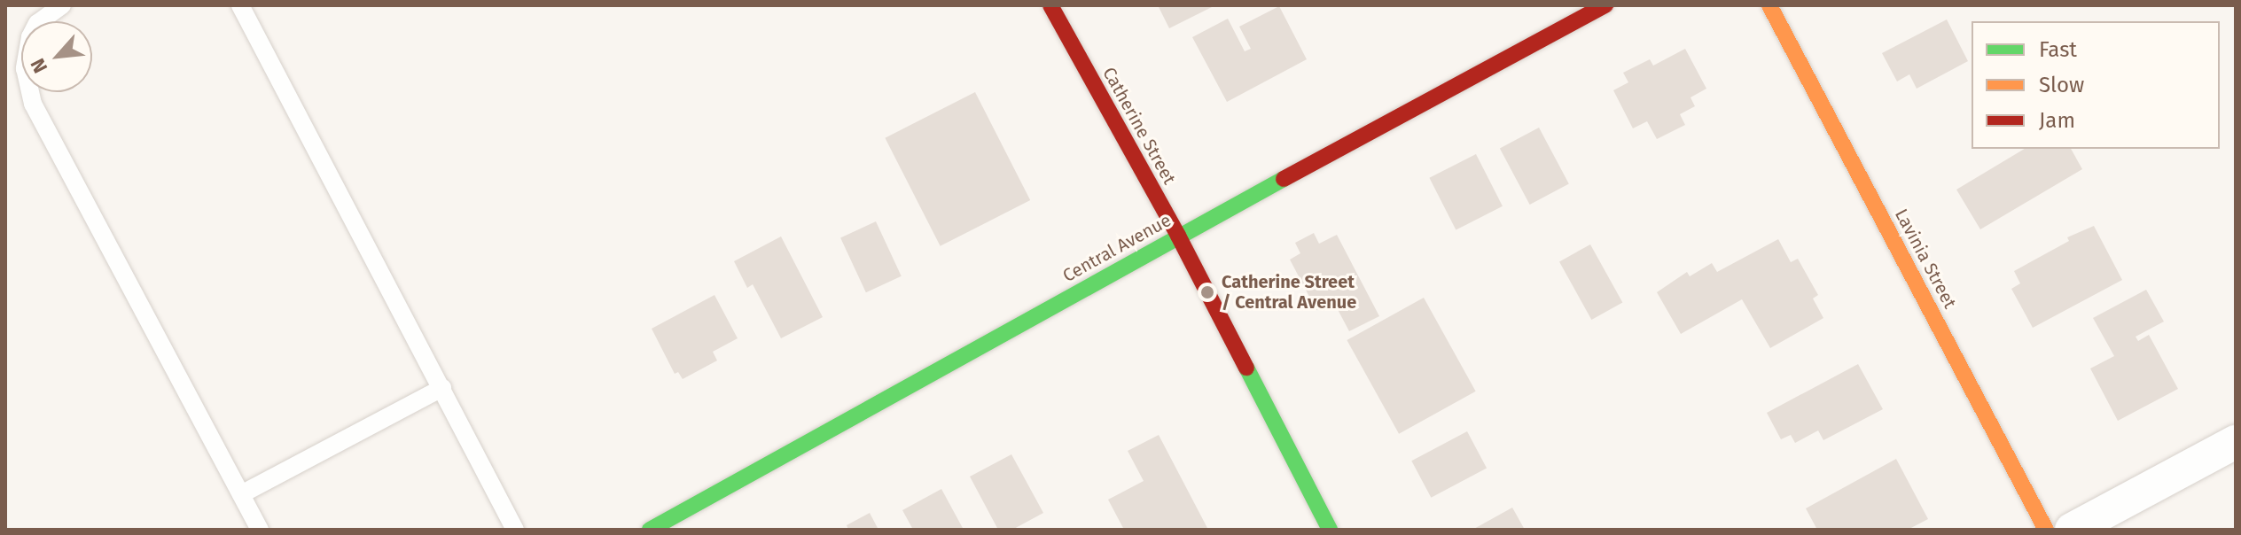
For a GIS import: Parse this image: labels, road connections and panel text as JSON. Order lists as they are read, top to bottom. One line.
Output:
{"streets":{"street":["Catherine Street","Central Avenue","Lavinia Street"]},"crossings":[["Catherine Street","Central Avenue"]],"places":["Catherine Street / Central Avenue"],"legend":["Fast","Slow","Jam"],"north":"bottom left"}
